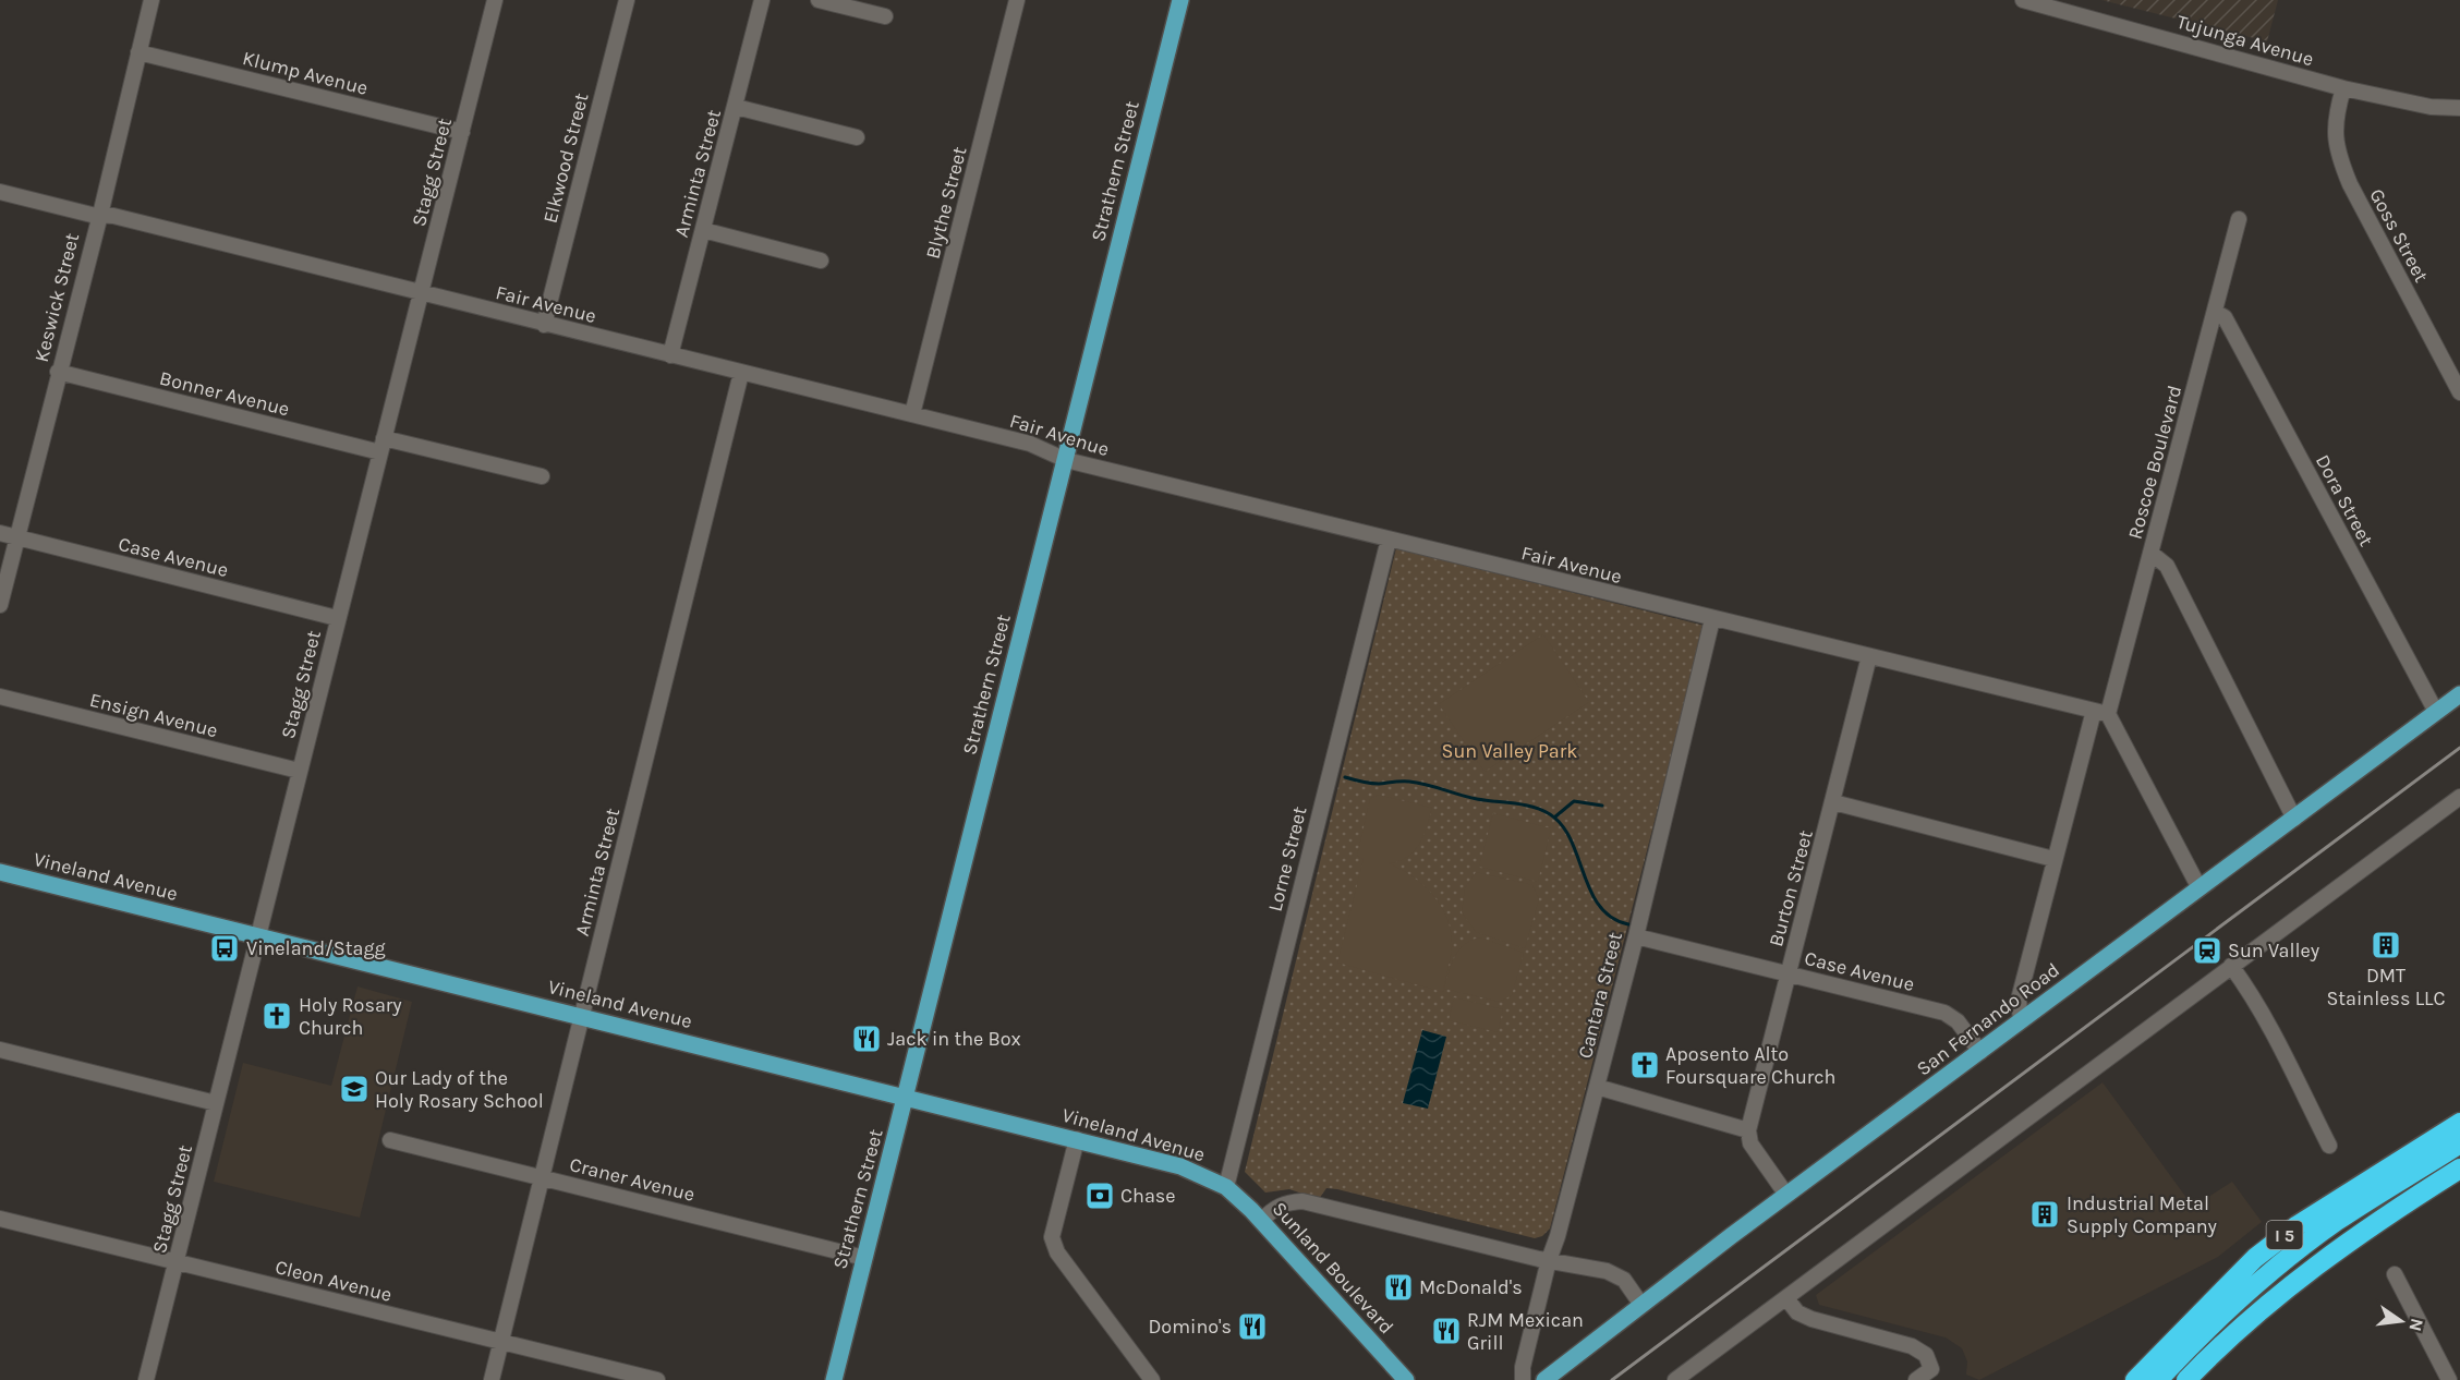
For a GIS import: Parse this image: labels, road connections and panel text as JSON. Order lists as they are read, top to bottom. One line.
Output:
{"streets":{"highway":["I 5"],"main road":["Strathern Street","Vineland Avenue","San Fernando Road","Sunland Boulevard"],"street":["Tujunga Avenue","Klump Avenue","Elkwood Street","Stagg Street","Arminta Street","Blythe Street","Goss Street","Keswick Street","Fair Avenue","Bonner Avenue","Roscoe Boulevard","Dora Street","Case Avenue","Ensign Avenue","Lorne Street","Burton Street","Cantara Street","Craner Avenue","Cleon Avenue"]},"crossings":[["Tujunga Avenue","Goss Street"],["Klump Avenue","Stagg Street"],["Klump Avenue","Keswick Street"],["Elkwood Street","Fair Avenue"],["Strathern Street","Fair Avenue"],["Strathern Street","Vineland Avenue"],["Strathern Street","Craner Avenue"],["Stagg Street","Fair Avenue"],["Stagg Street","Bonner Avenue"],["Stagg Street","Case Avenue"],["Stagg Street","Ensign Avenue"],["Stagg Street","Vineland Avenue"],["Stagg Street","Cleon Avenue"],["Arminta Street","Fair Avenue"],["Arminta Street","Vineland Avenue"],["Arminta Street","Craner Avenue"],["Arminta Street","Cleon Avenue"],["Blythe Street","Fair Avenue"],["Keswick Street","Fair Avenue"],["Keswick Street","Bonner Avenue"],["Keswick Street","Case Avenue"],["Fair Avenue","Roscoe Boulevard"],["Fair Avenue","Lorne Street"],["Fair Avenue","Burton Street"],["Fair Avenue","Cantara Street"],["Roscoe Boulevard","Dora Street"],["Roscoe Boulevard","San Fernando Road"],["Dora Street","San Fernando Road"],["Case Avenue","Burton Street"],["Case Avenue","Cantara Street"],["Case Avenue","San Fernando Road"],["Lorne Street","Vineland Avenue"],["Lorne Street","Sunland Boulevard"],["Vineland Avenue","Sunland Boulevard"]],"parks":["Sun Valley Park"],"places":{"building":["DMT Stainless LLC","Industrial Metal Supply Company"],"bus stop":["Vineland/Stagg"],"station":["Sun Valley"],"church":["Holy Rosary Church","Aposento Alto Foursquare Church"],"restaurant":["Jack in the Box","McDonald's","Domino's","RJM Mexican Grill"],"school or university":["Our Lady of the Holy Rosary School"],"bank":["Chase"]},"north":"right"}
